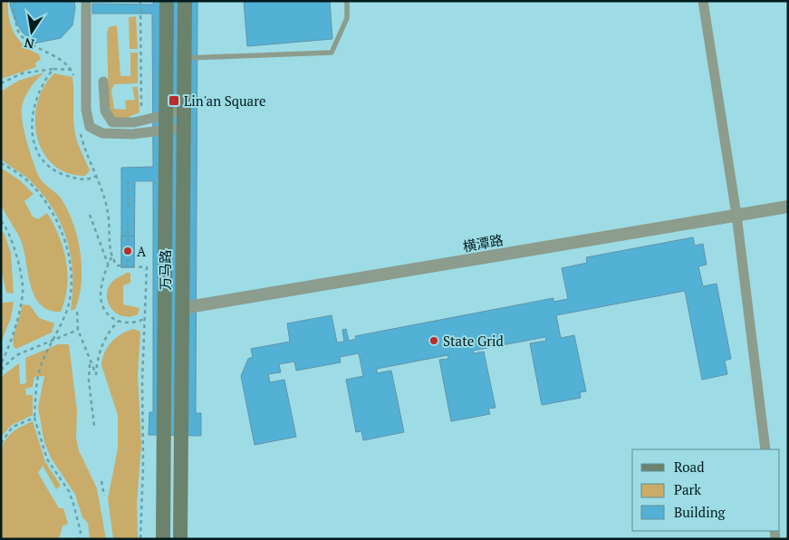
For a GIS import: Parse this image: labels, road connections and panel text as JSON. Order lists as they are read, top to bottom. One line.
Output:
{"streets":{"main road":["万马路"],"street":["横潭路"]},"crossings":[["横潭路","万马路"]],"places":{"transit":["Lin'an Square"],"other":["A","State Grid"]},"legend":["Road","Park","Building"],"north":"bottom"}
